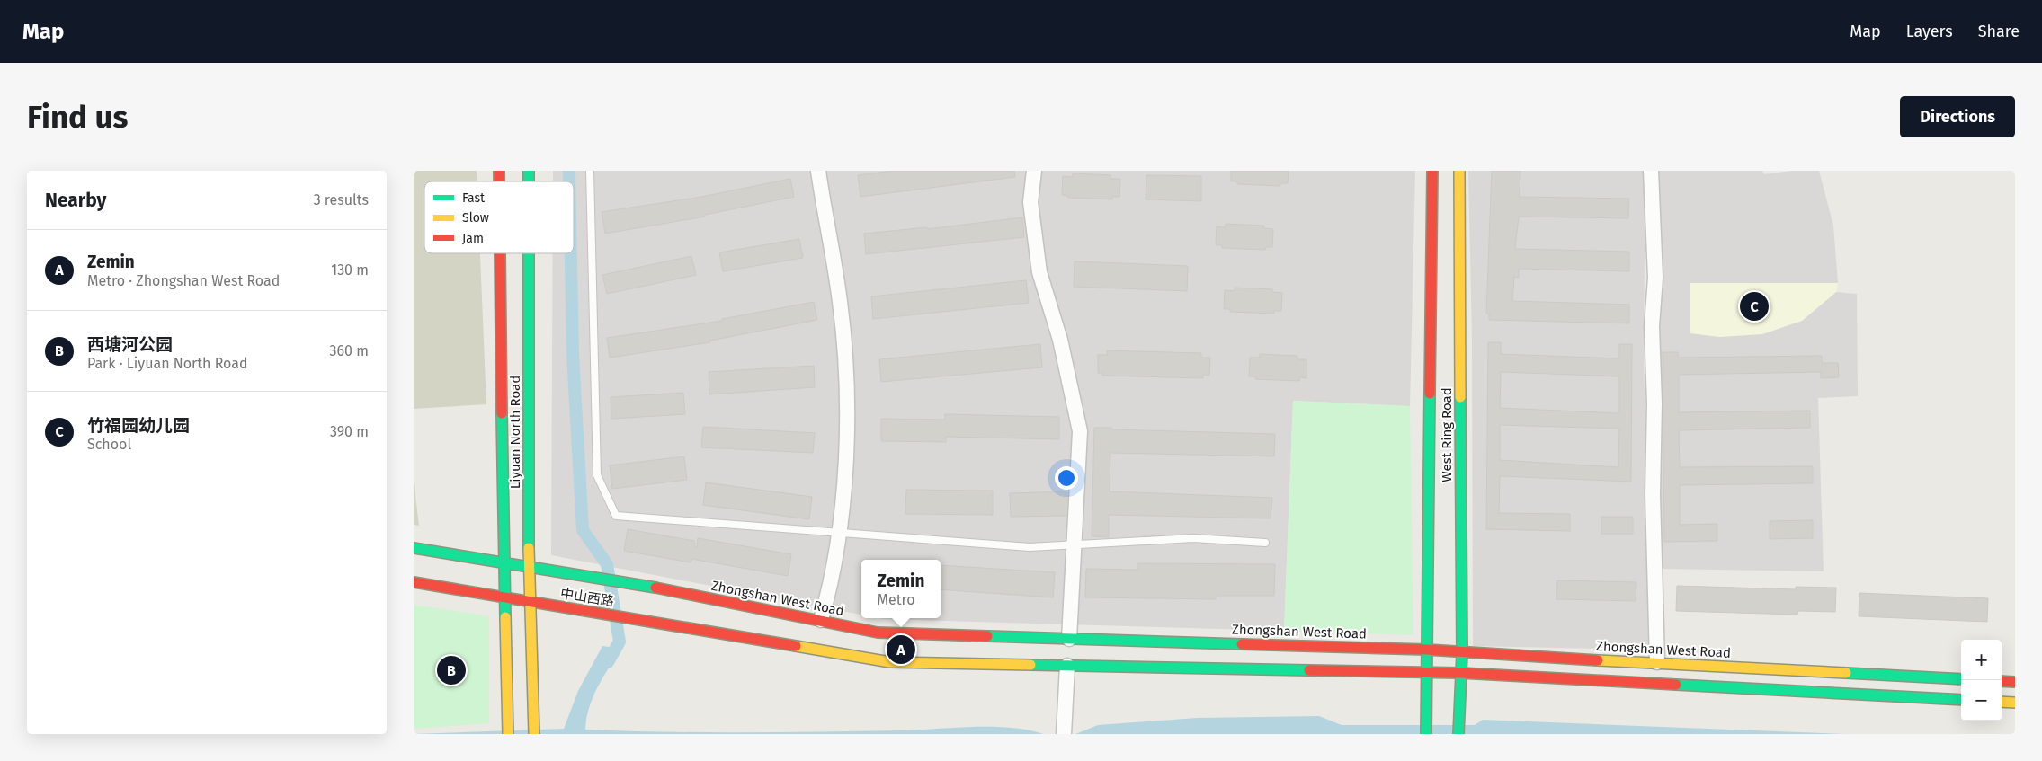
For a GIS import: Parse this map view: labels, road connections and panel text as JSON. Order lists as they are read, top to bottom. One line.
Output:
{"streets":{"main road":["Liyuan North Road","West Ring Road","中山西路","Zhongshan West Road"]},"crossings":[["Liyuan North Road","中山西路"],["West Ring Road","Zhongshan West Road"],["中山西路","Zhongshan West Road"]],"legend":["Fast","Slow","Jam"],"page":{"header":"Map","nav":["Map","Layers","Share"],"buttons":"Directions","title":"Find us","heading":["Nearby","3 results"],"list":[{"mark":"A","name":"Zemin","note":"Metro · Zhongshan West Road","value":"130 m"},{"mark":"B","name":"西塘河公园","note":"Park · Liyuan North Road","value":"360 m"},{"mark":"C","name":"竹福园幼儿园","note":"School","value":"390 m"}],"pins":["C","A","B"],"popup":["Zemin","Metro"],"map_buttons":["+","−"]}}
